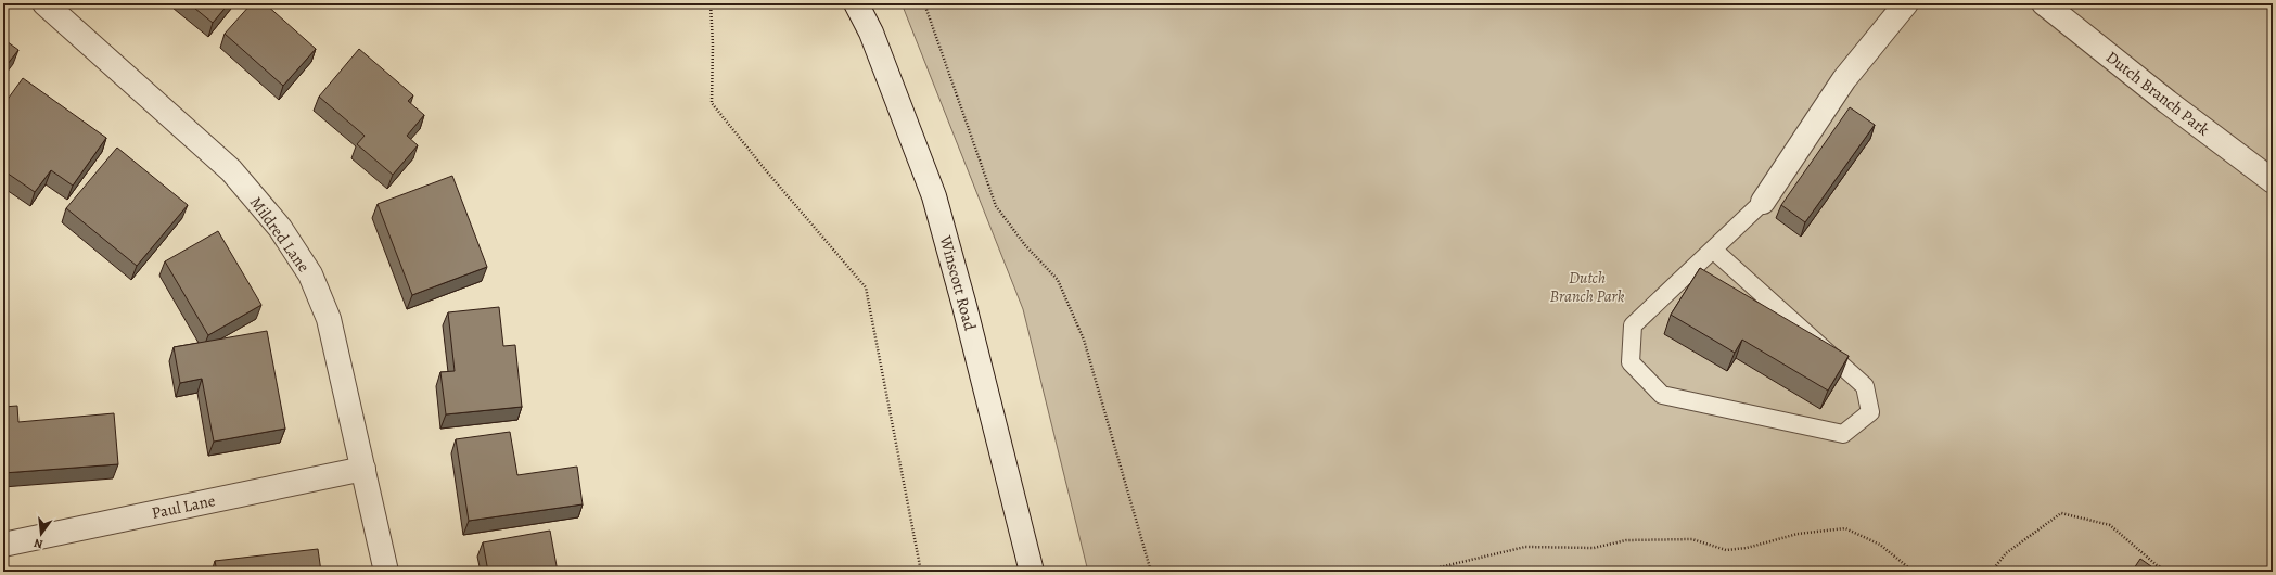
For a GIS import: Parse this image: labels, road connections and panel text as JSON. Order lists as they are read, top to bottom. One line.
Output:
{"streets":{"street":["Dutch Branch Park","Mildred Lane","Winscott Road","Paul Lane"]},"crossings":[["Mildred Lane","Paul Lane"]],"parks":["Dutch Branch Park"],"north":"bottom"}
